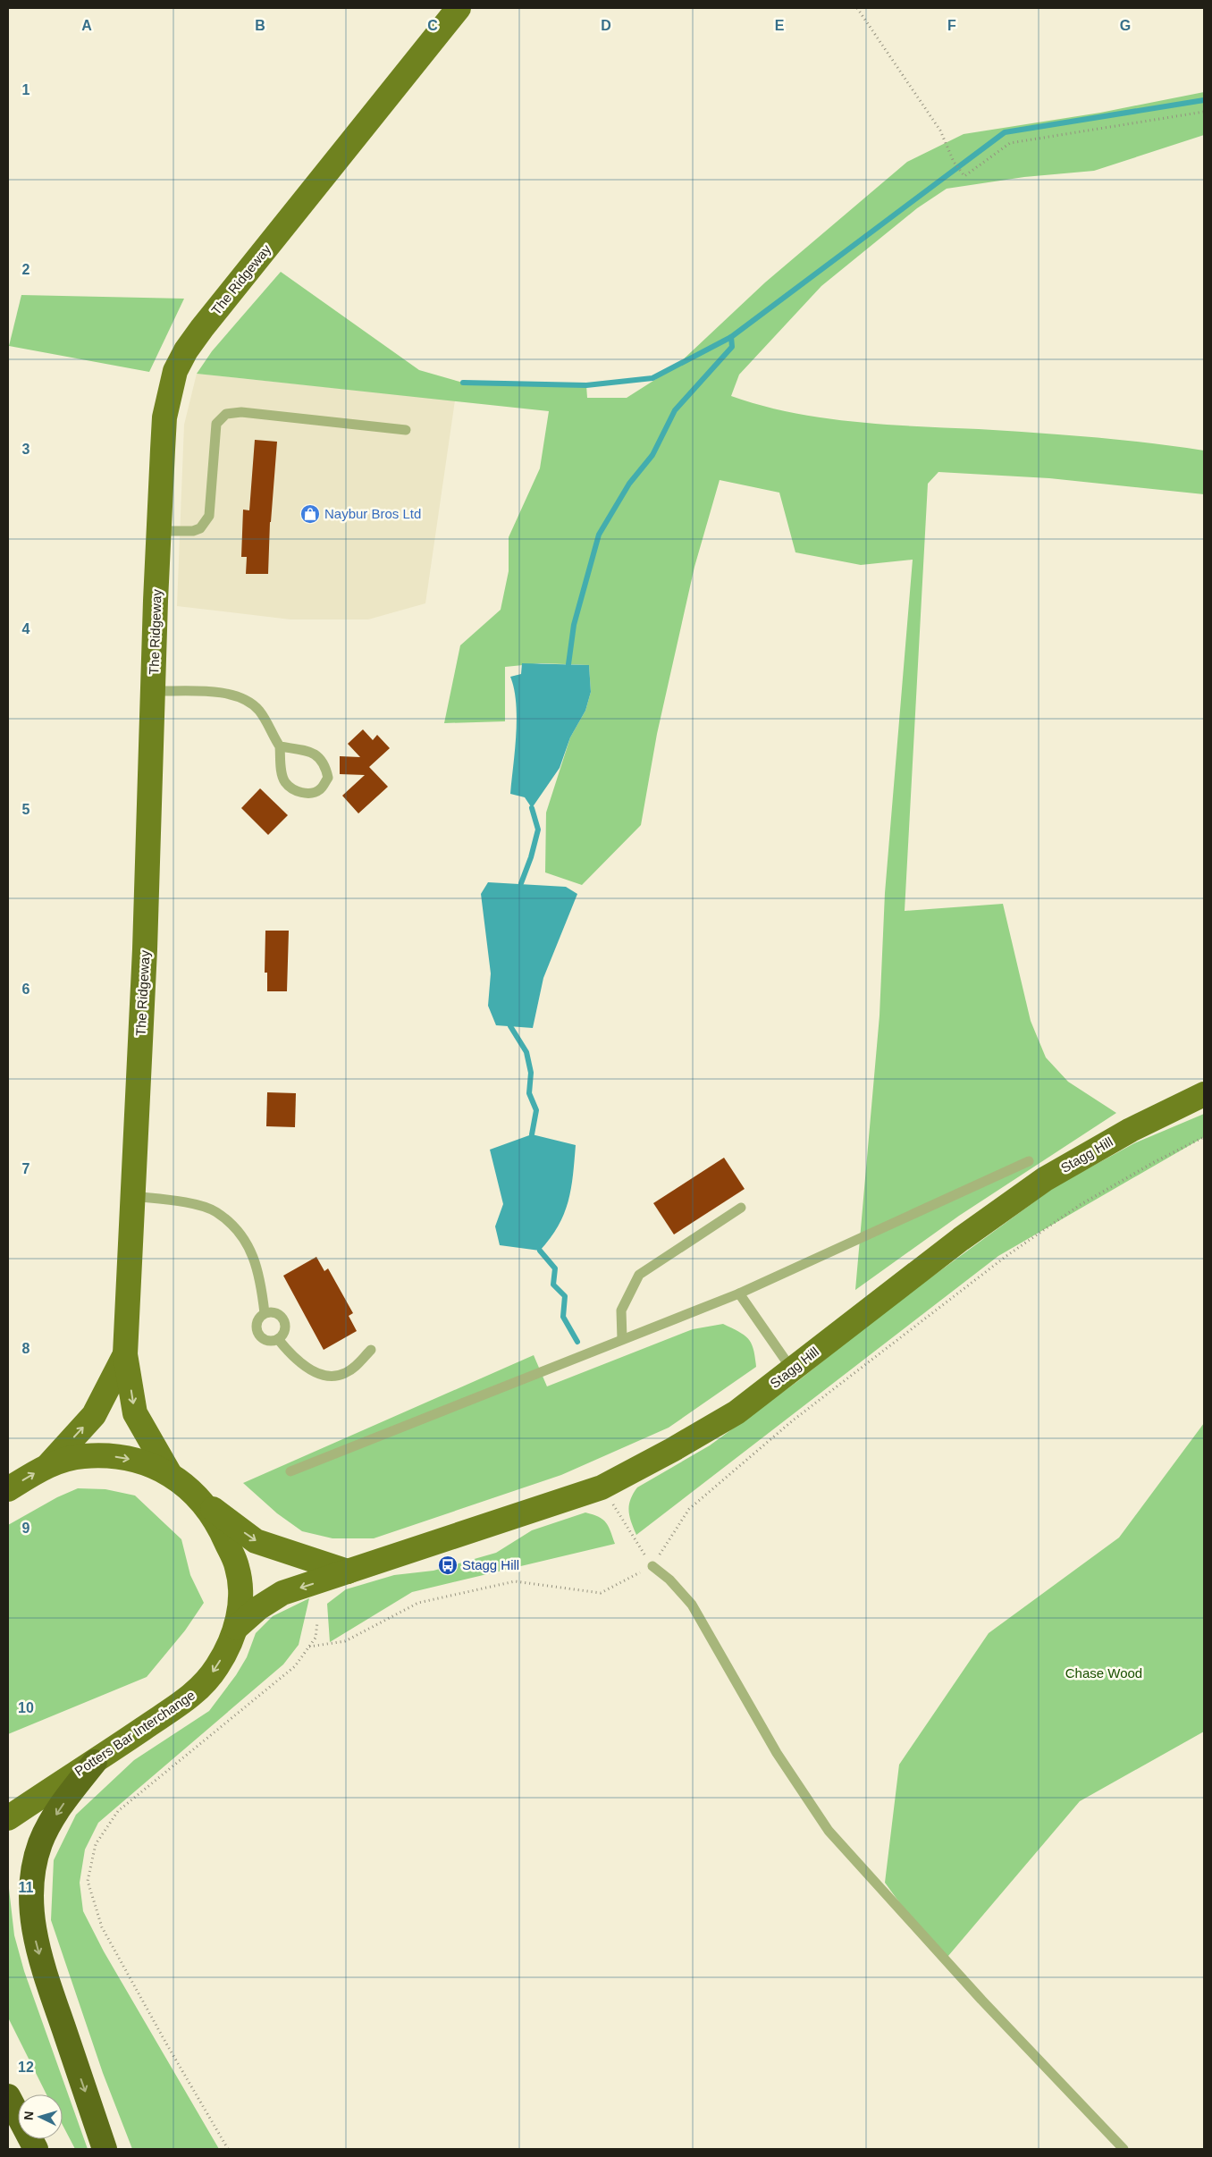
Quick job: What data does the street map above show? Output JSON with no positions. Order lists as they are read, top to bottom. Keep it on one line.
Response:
{"streets":{"main road":["The Ridgeway","Stagg Hill","Potters Bar Interchange"]},"crossings":[["The Ridgeway","Potters Bar Interchange"],["Stagg Hill","Potters Bar Interchange"]],"parks":["Chase Wood"],"places":{"shop":["Naybur Bros Ltd"],"bus stop":["Stagg Hill"]},"north":"left","grid":{"columns":["A","B","C","D","E","F","G"],"rows":["1","2","3","4","5","6","7","8","9","10","11","12"]}}
